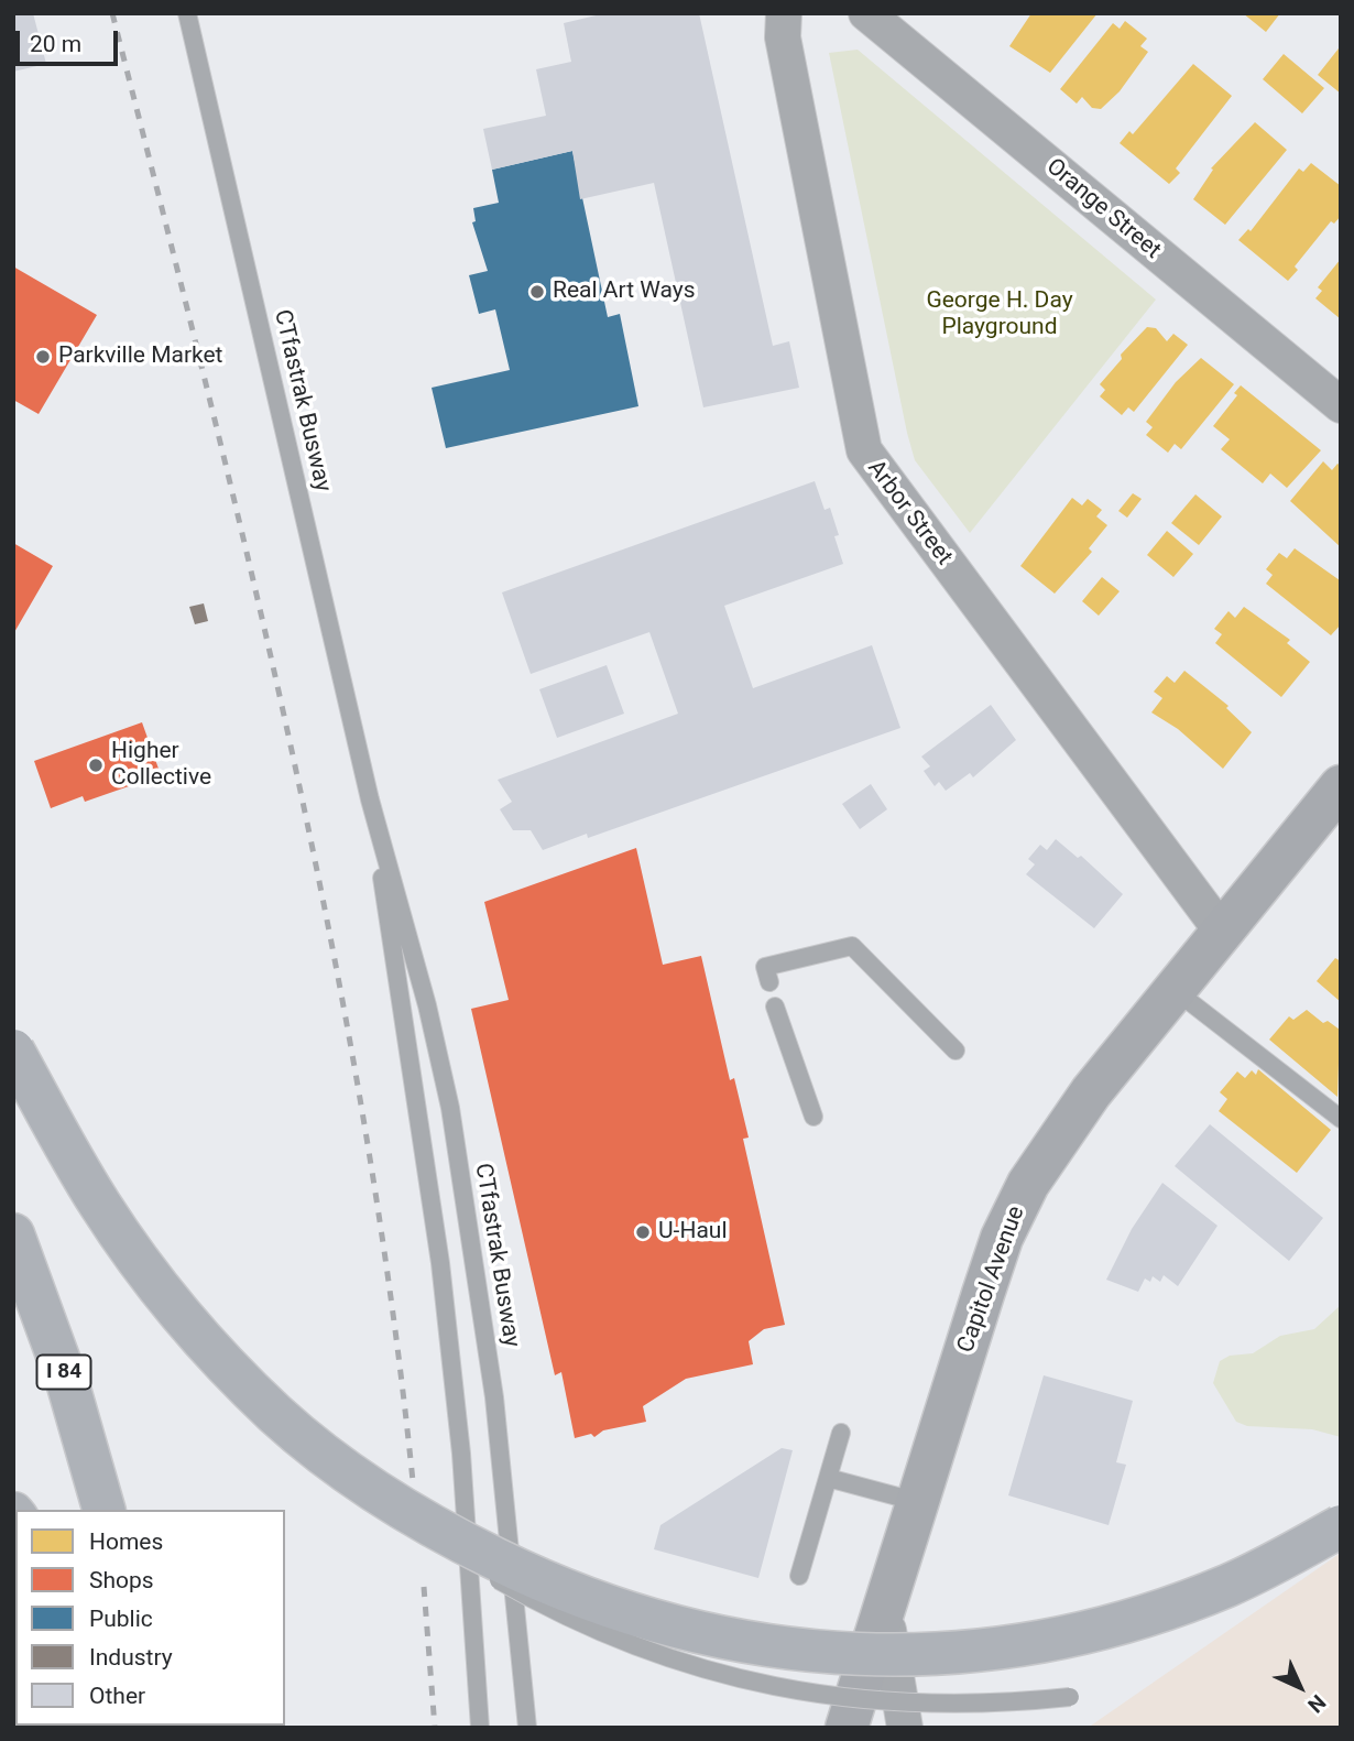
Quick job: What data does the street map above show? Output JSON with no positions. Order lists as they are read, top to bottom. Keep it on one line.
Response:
{"streets":{"highway":["I 84"],"main road":["Capitol Avenue"],"street":["Orange Street","Arbor Street"],"lane":["CTfastrak Busway"]},"crossings":[["Arbor Street","Capitol Avenue"]],"parks":["George H. Day Playground"],"places":["Real Art Ways","Parkville Market","Higher Collective","U-Haul"],"legend":["Homes","Shops","Public","Industry","Other"],"scale_bar":"20 m","north":"bottom right"}
